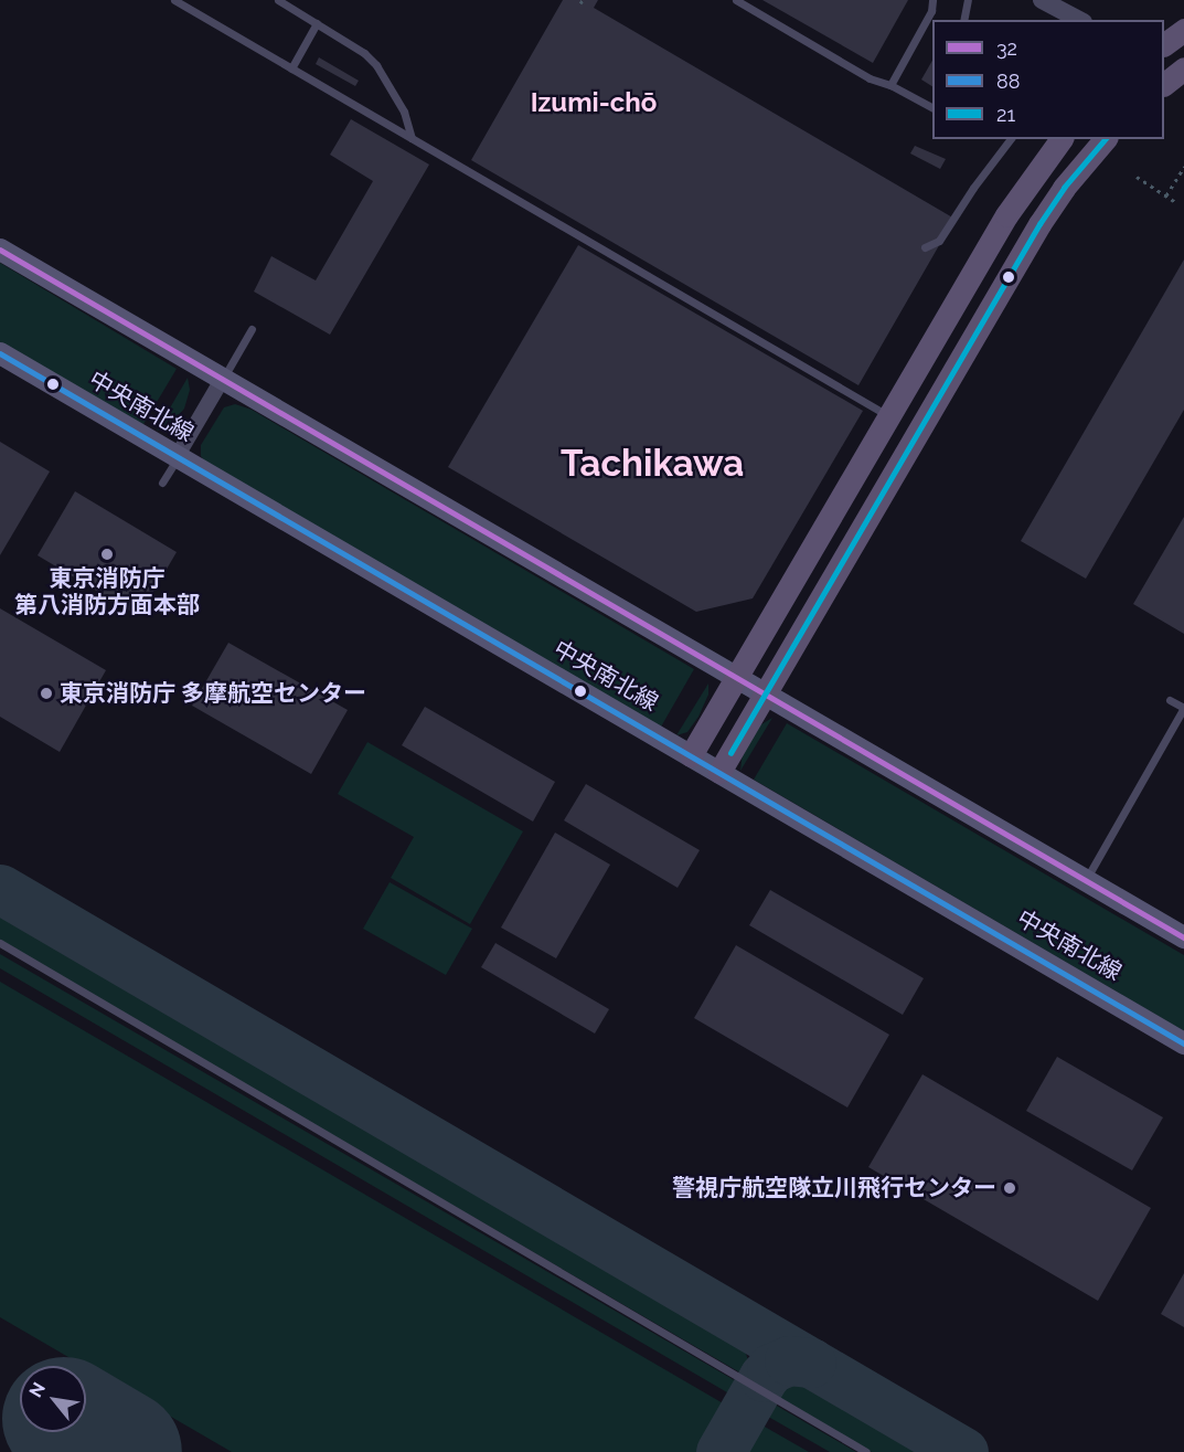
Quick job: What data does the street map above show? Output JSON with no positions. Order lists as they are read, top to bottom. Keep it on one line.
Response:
{"streets":{"main road":["中央南北線"]},"districts":["Izumi-chō","Tachikawa"],"places":["東京消防庁 第八消防方面本部","東京消防庁 多摩航空センター","警視庁航空隊立川飛行センター"],"lines":["transit line 21","transit line 32","transit line 88"],"legend":["32","88","21"],"north":"top left"}
